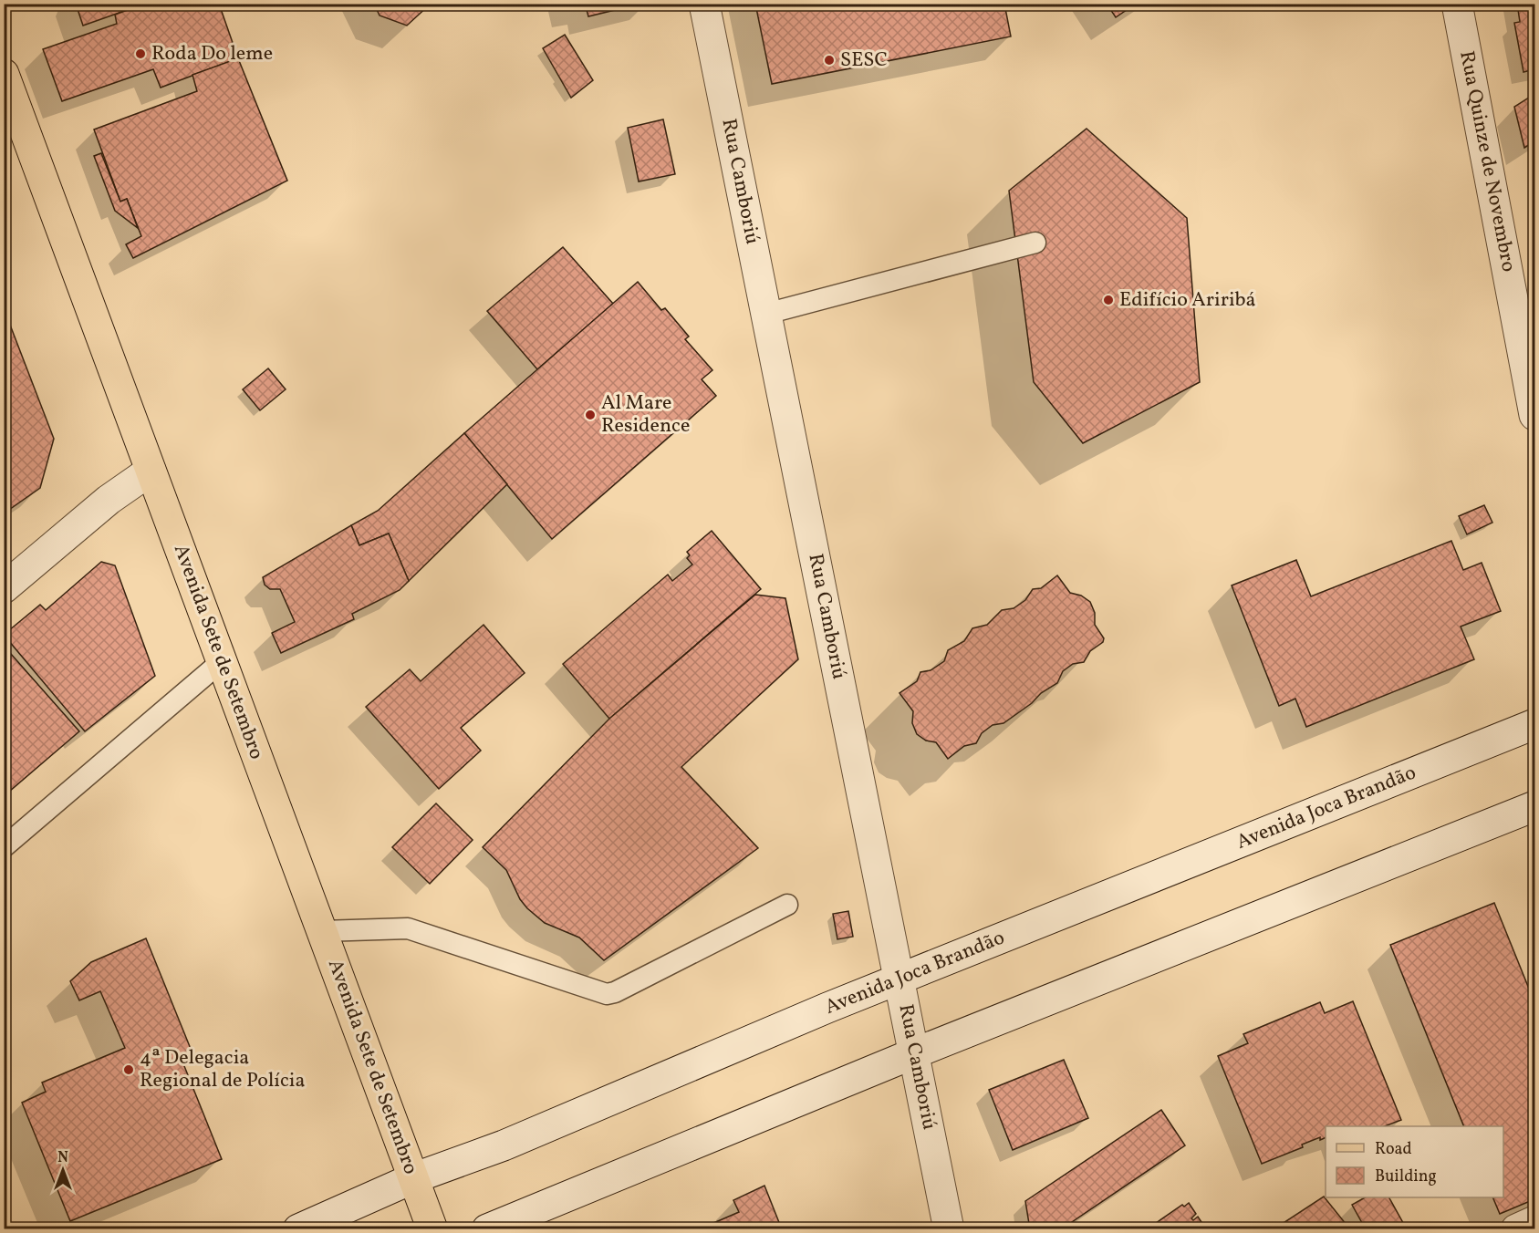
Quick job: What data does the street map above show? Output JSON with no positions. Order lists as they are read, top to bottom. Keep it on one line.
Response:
{"streets":{"main road":["Rua Quinze de Novembro","Rua Camboriú","Avenida Sete de Setembro","Avenida Joca Brandão"]},"crossings":[["Rua Camboriú","Avenida Joca Brandão"],["Avenida Sete de Setembro","Avenida Joca Brandão"]],"places":["Roda Do leme","SESC","Edifício Ariribá","Al Mare Residence","4ª Delegacia Regional de Polícia"],"legend":["Road","Building"],"north":"top"}
